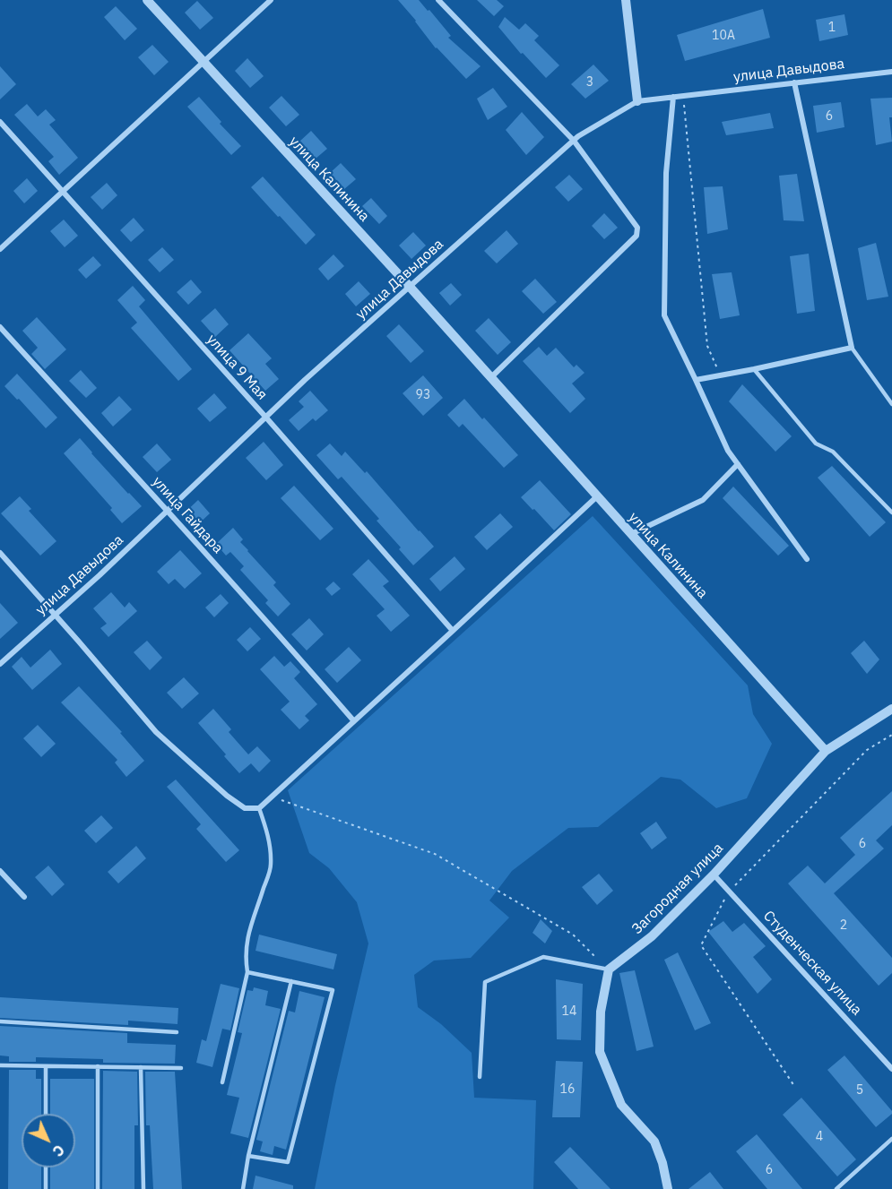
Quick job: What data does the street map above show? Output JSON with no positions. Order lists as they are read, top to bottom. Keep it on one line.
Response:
{"streets":{"street":["улица Давыдова","улица Калинина","улица 9 Мая","улица Гайдара","Загородная улица","Студенческая улица"]},"crossings":[["улица Давыдова","улица Калинина"],["улица Давыдова","улица 9 Мая"],["улица Давыдова","улица Гайдара"],["улица Калинина","Загородная улица"],["Загородная улица","Студенческая улица"]],"house_numbers":["1","10А","3","6","93","6","2","14","16","5","4","6"],"north":"bottom right"}
